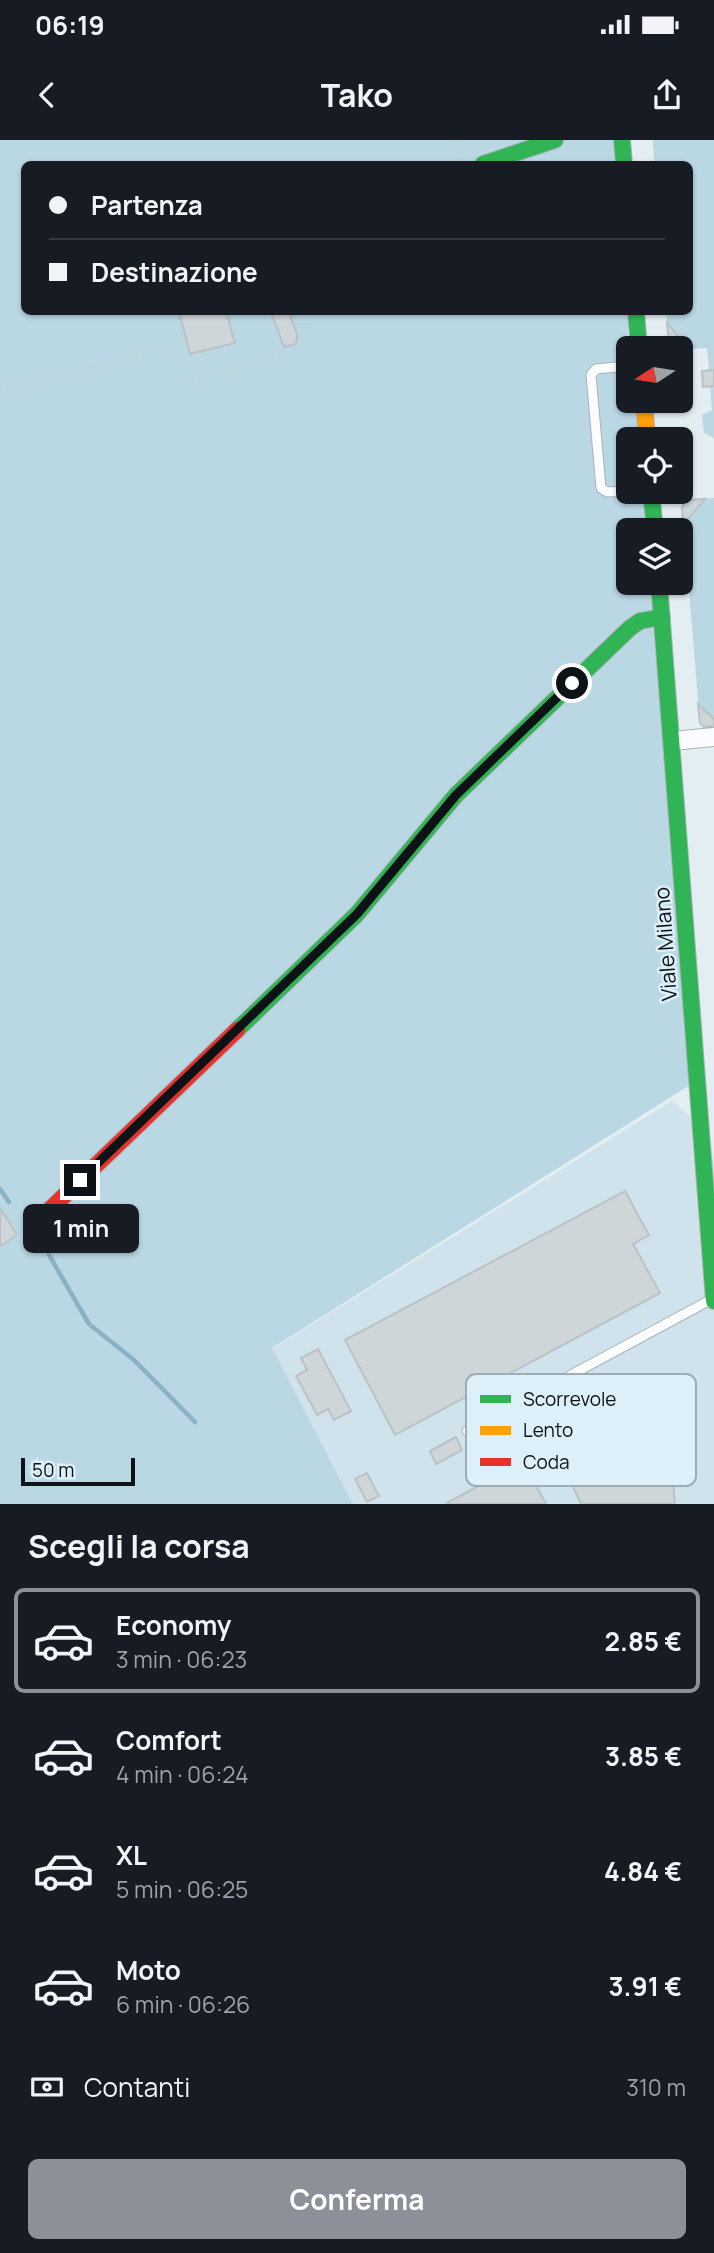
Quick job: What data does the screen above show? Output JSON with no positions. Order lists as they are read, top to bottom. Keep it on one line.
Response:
{"streets":{"street":["Viale Milano"]},"legend":["Scorrevole","Lento","Coda"],"scale_bar":"50 m","north":"left","page":{"status":"06:19","header":"Tako","banner":["Partenza","Destinazione"],"bubble":"1 min","scale":"50 m","heading":"Scegli la corsa","list":[{"name":"Economy","note":"3 min · 06:23","value":"2.85 €"},{"name":"Comfort","note":"4 min · 06:24","value":"3.85 €"},{"name":"XL","note":"5 min · 06:25","value":"4.84 €"},{"name":"Moto","note":"6 min · 06:26","value":"3.91 €"}],"pay":["Contanti","310 m"],"buttons":"Conferma"}}
